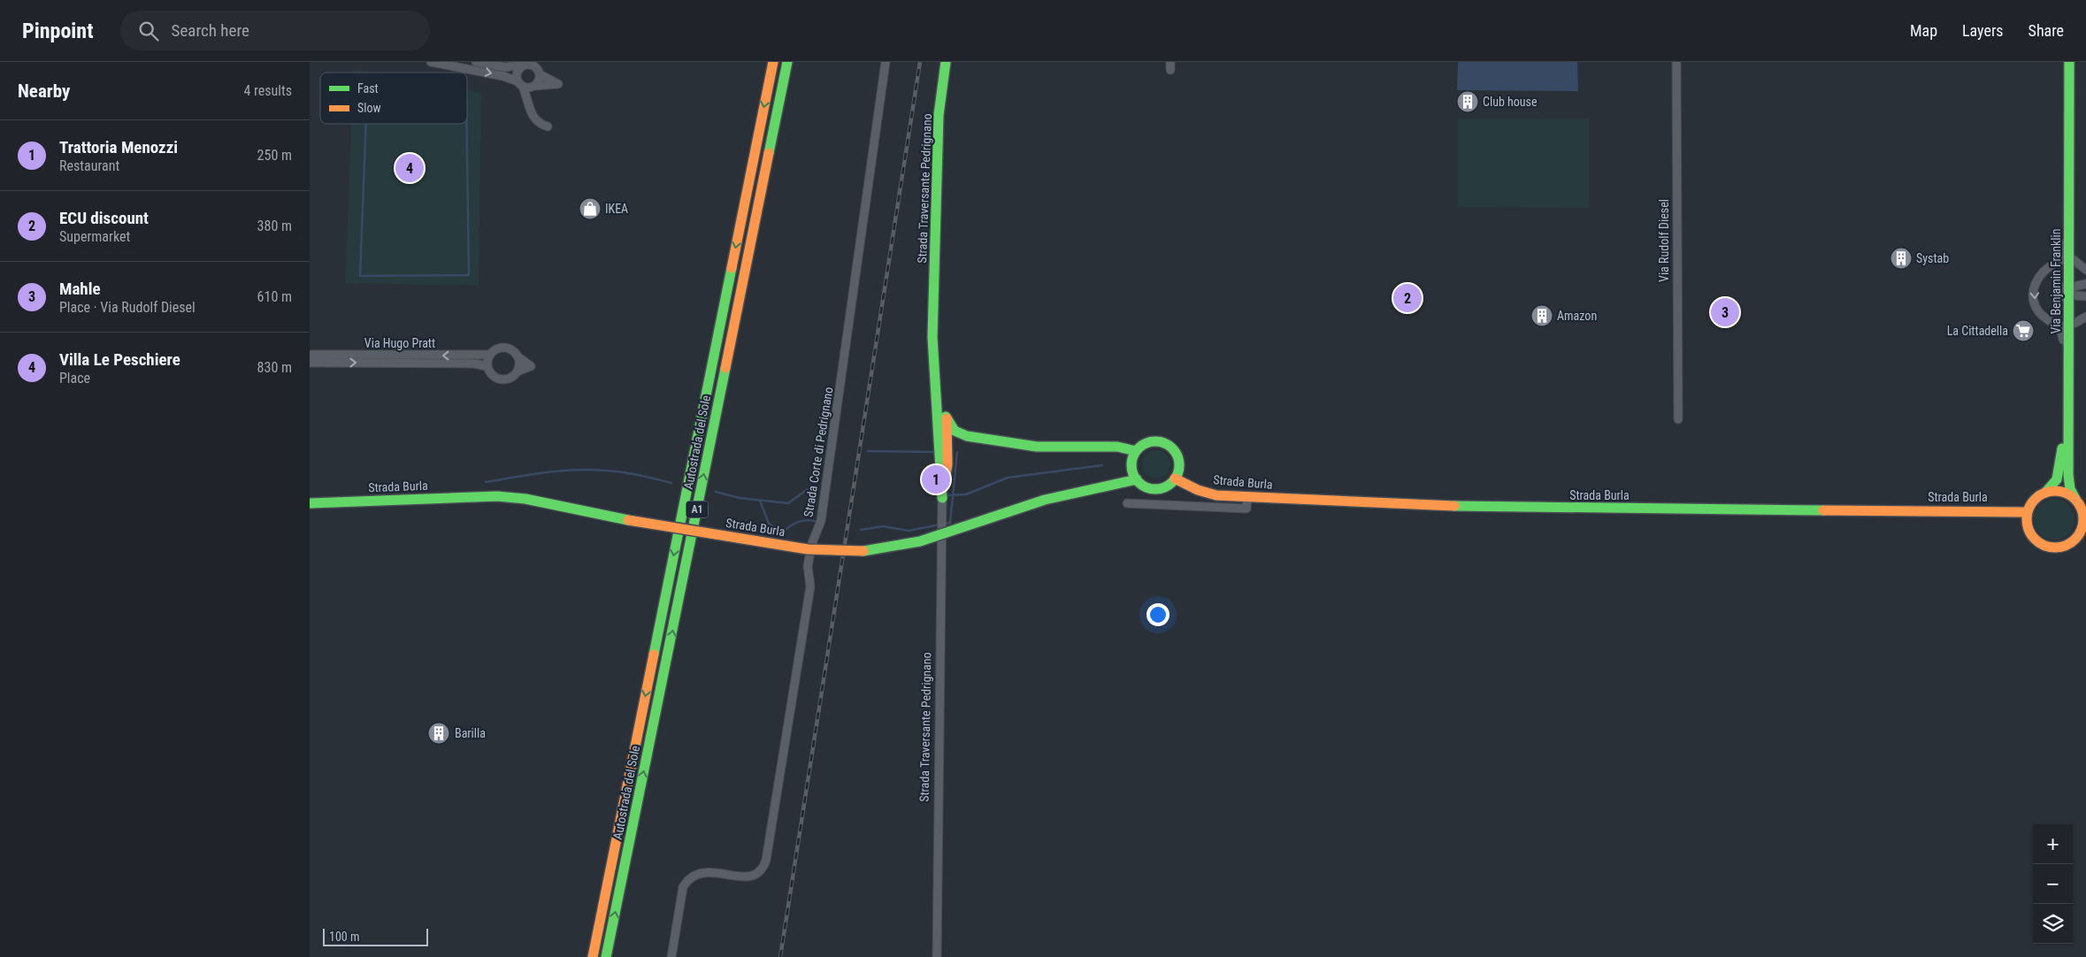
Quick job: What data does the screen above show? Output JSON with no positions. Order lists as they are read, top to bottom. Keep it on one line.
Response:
{"streets":{"main road":["Strada Traversante Pedrignano","Via Benjamin Franklin","Autostrada del Sole","Strada Burla","A1"],"street":["Via Rudolf Diesel","Via Hugo Pratt","Strada Corte di Pedrignano"]},"crossings":[["Via Benjamin Franklin","Strada Burla"]],"places":{"building":["Club house","Systab","Amazon","Barilla"],"shop":["IKEA"],"supermarket":["La Cittadella"]},"legend":["Fast","Slow"],"scale_bar":"100 m","page":{"header":"Pinpoint","search":"Search here","nav":["Map","Layers","Share"],"heading":["Nearby","4 results"],"list":[{"mark":"1","name":"Trattoria Menozzi","note":"Restaurant","value":"250 m"},{"mark":"2","name":"ECU discount","note":"Supermarket","value":"380 m"},{"mark":"3","name":"Mahle","note":"Place · Via Rudolf Diesel","value":"610 m"},{"mark":"4","name":"Villa Le Peschiere","note":"Place","value":"830 m"}],"pins":["4","2","3","1"],"map_buttons":["+","−"],"scale":"100 m"}}
